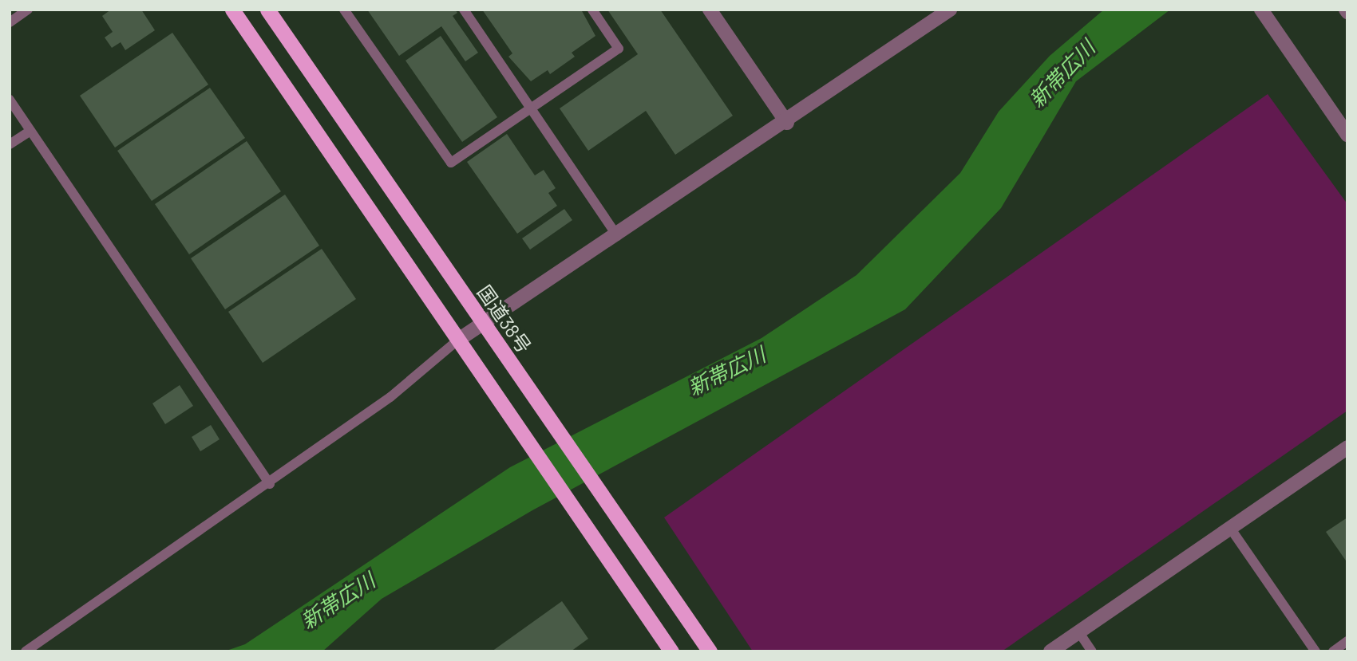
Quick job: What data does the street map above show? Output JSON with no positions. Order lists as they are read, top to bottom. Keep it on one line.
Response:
{"streets":{"highway":["国道38号"]},"water":["新帯広川"]}
